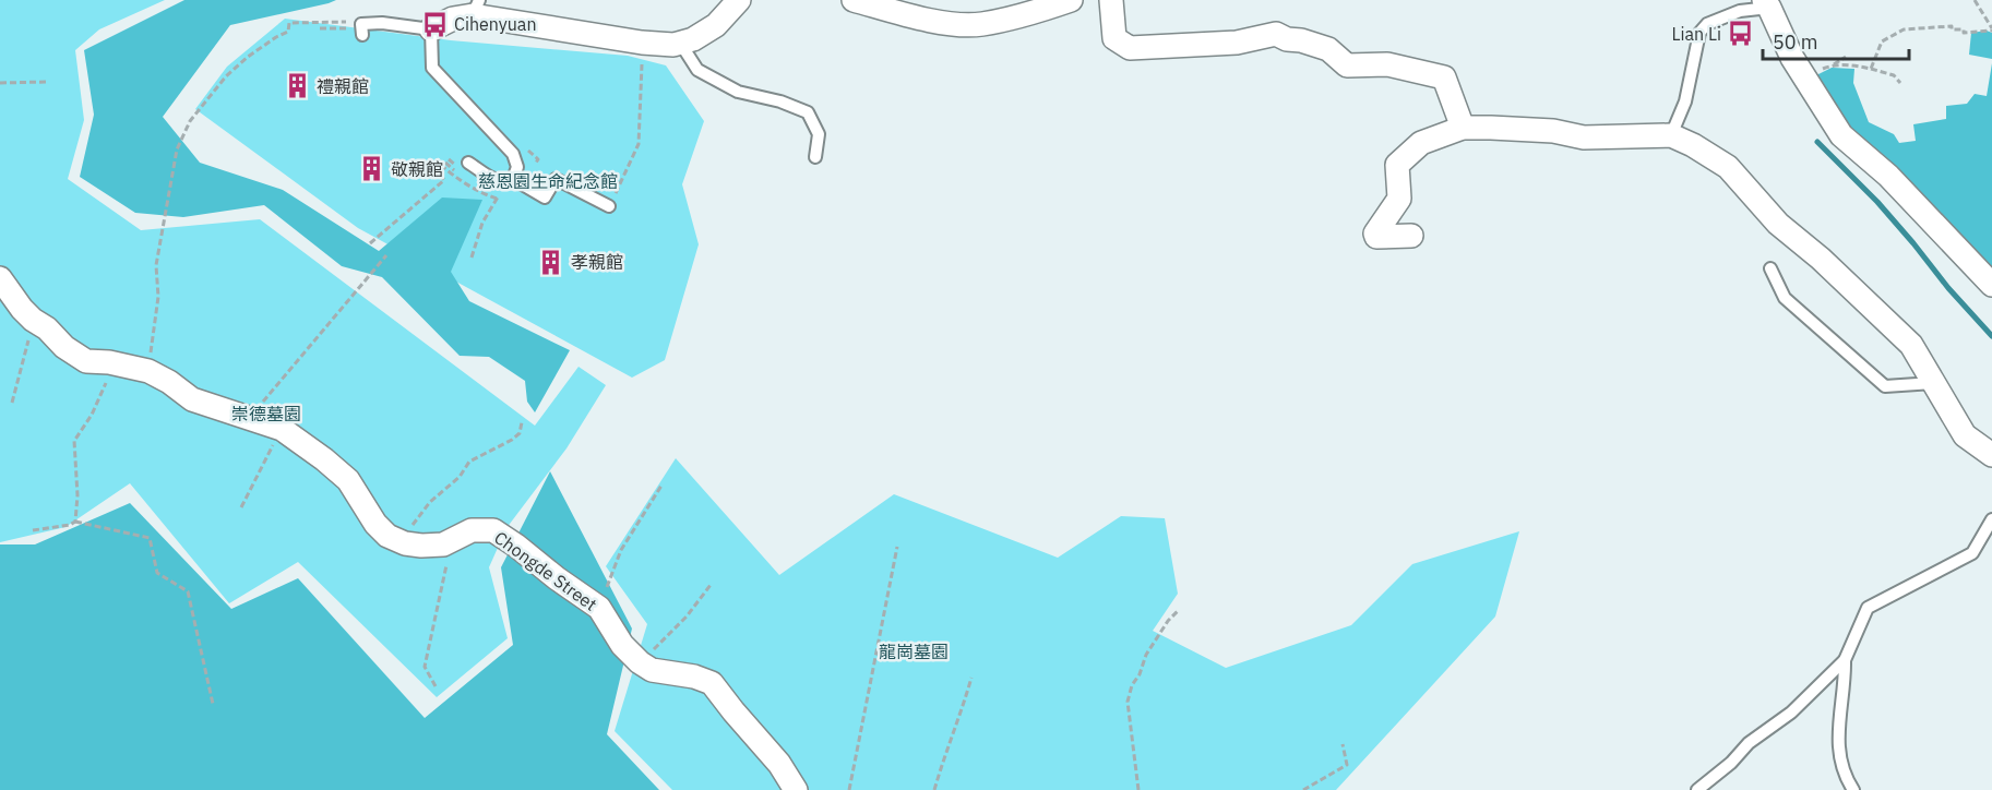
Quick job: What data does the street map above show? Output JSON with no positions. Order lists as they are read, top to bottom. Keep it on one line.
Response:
{"streets":{"street":["Chongde Street"]},"parks":["慈恩園生命紀念館","崇德墓園","龍崗墓園"],"places":{"bus stop":["Cihenyuan","Lian Li"],"building":["禮親館","敬親館","孝親館"]},"scale_bar":"50 m"}
